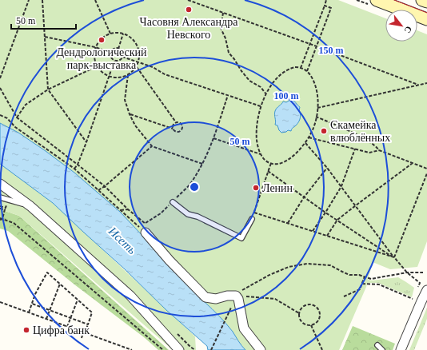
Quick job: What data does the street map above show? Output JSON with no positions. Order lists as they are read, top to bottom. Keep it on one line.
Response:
{"water":["Исеть"],"places":["Часовня Александра Невского","Дендрологический парк-выставка","Скамейка влюблённых","Ленин","Цифра банк"],"scale_bar":"50 m","north":"bottom right","rings":["150 m","100 m","50 m"]}
